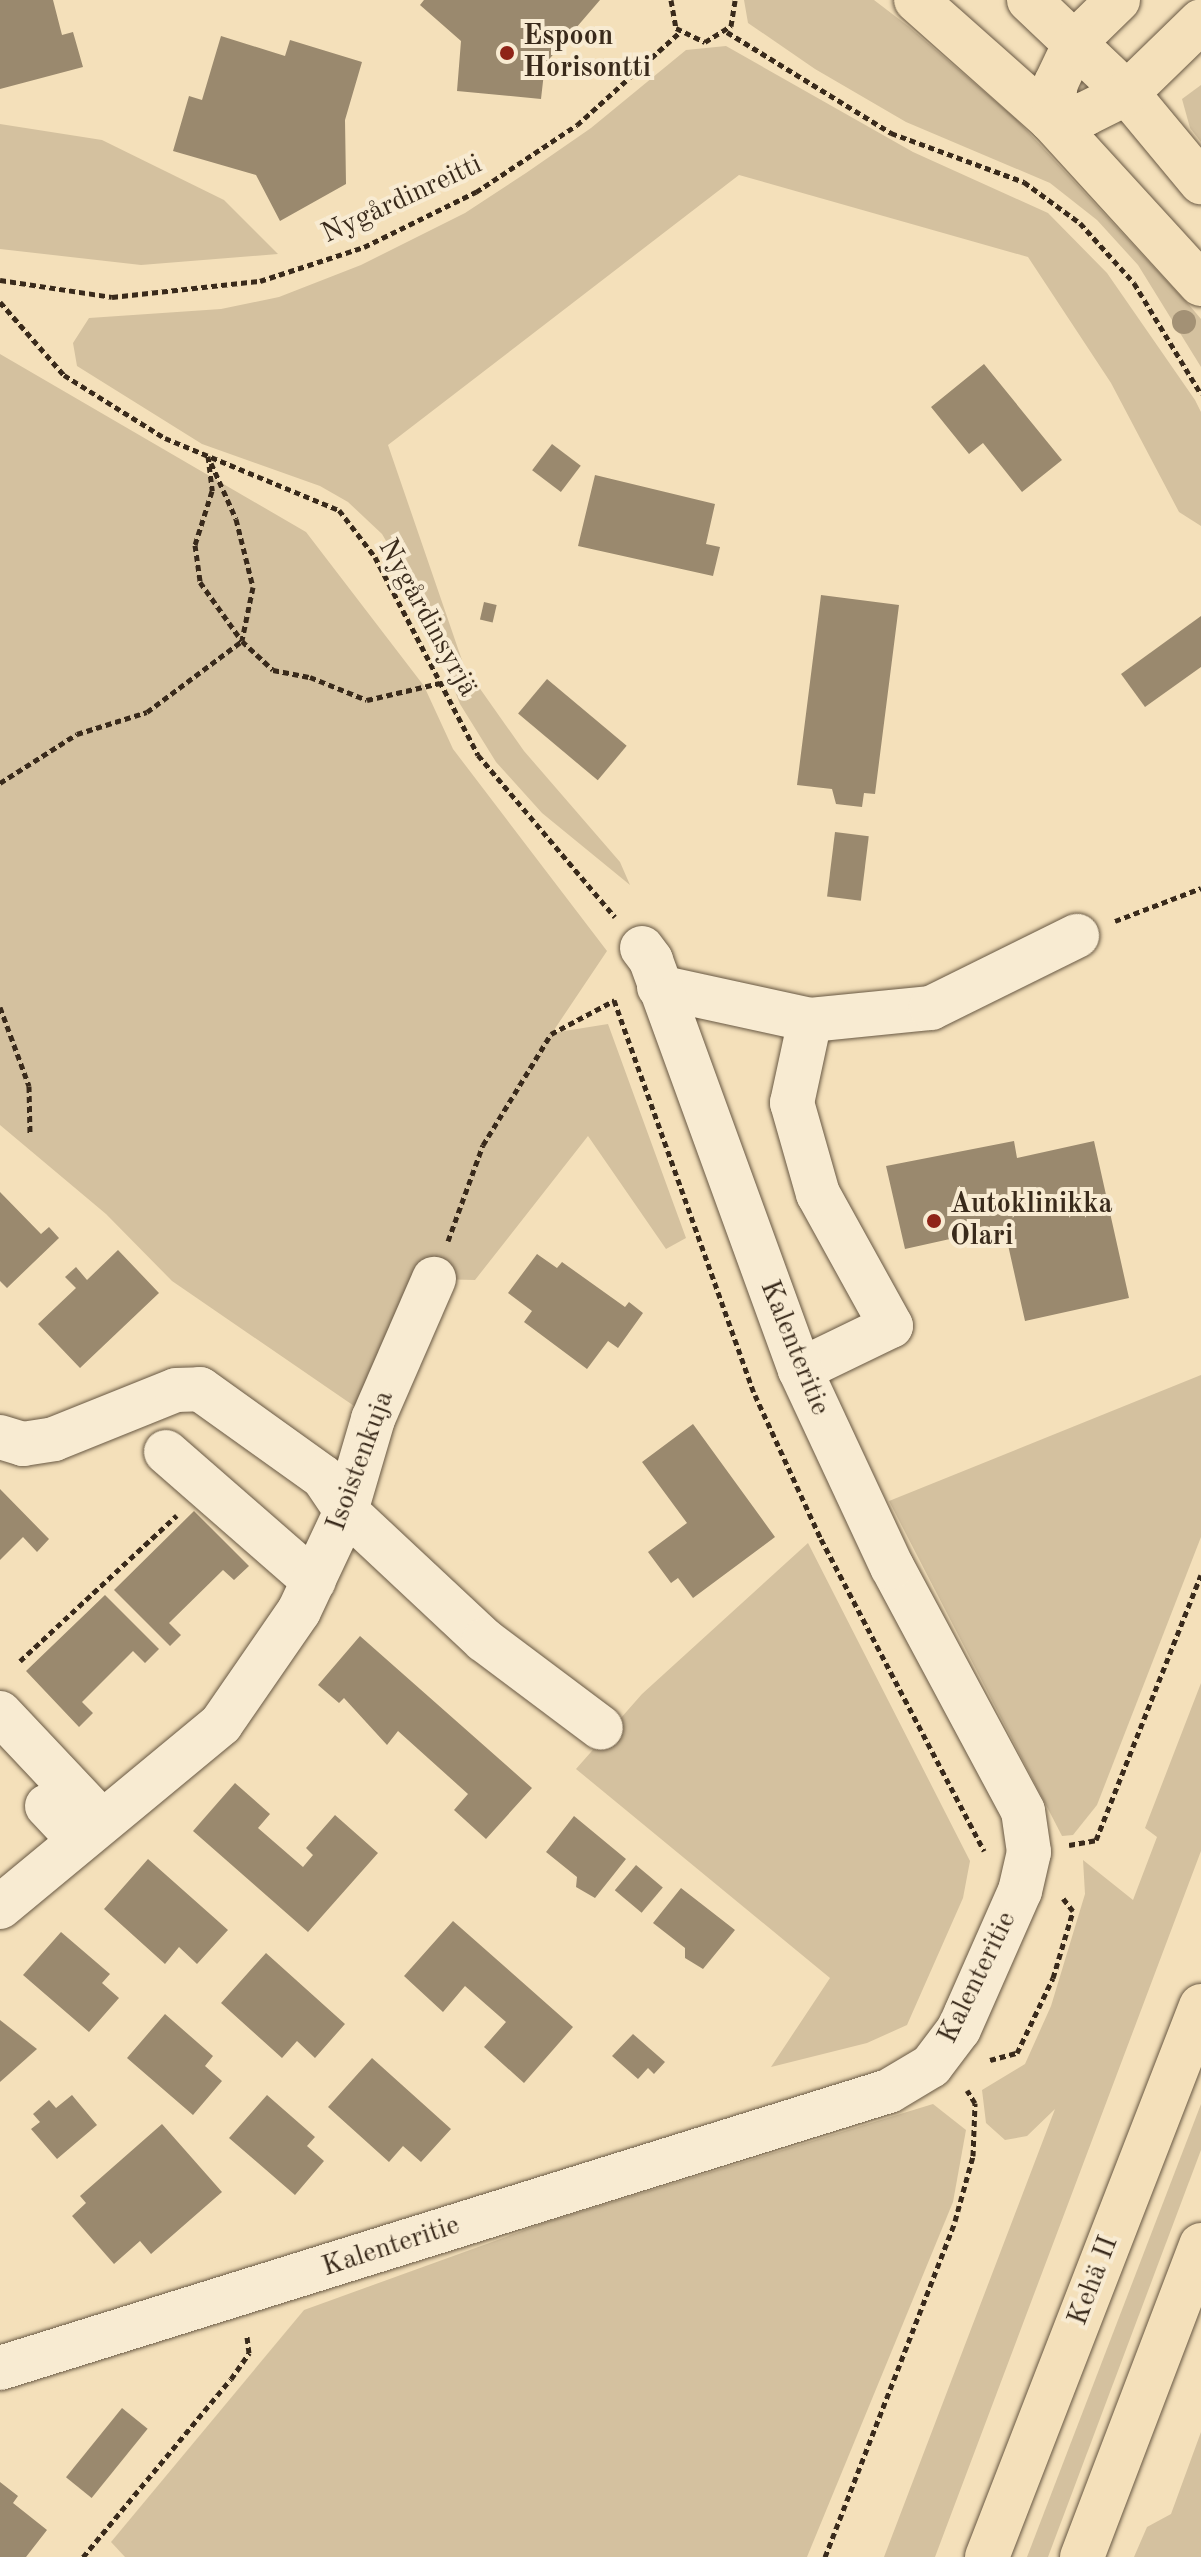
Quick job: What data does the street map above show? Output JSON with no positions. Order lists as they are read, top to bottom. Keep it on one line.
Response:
{"streets":{"main road":["Kehä II"],"street":["Kalenteritie","Isoistenkuja"],"path":["Nygårdinreitti","Nygårdinsyrjä"]},"crossings":[["Nygårdinsyrjä","Kalenteritie"]],"places":["Espoon Horisontti","Autoklinikka Olari"]}
